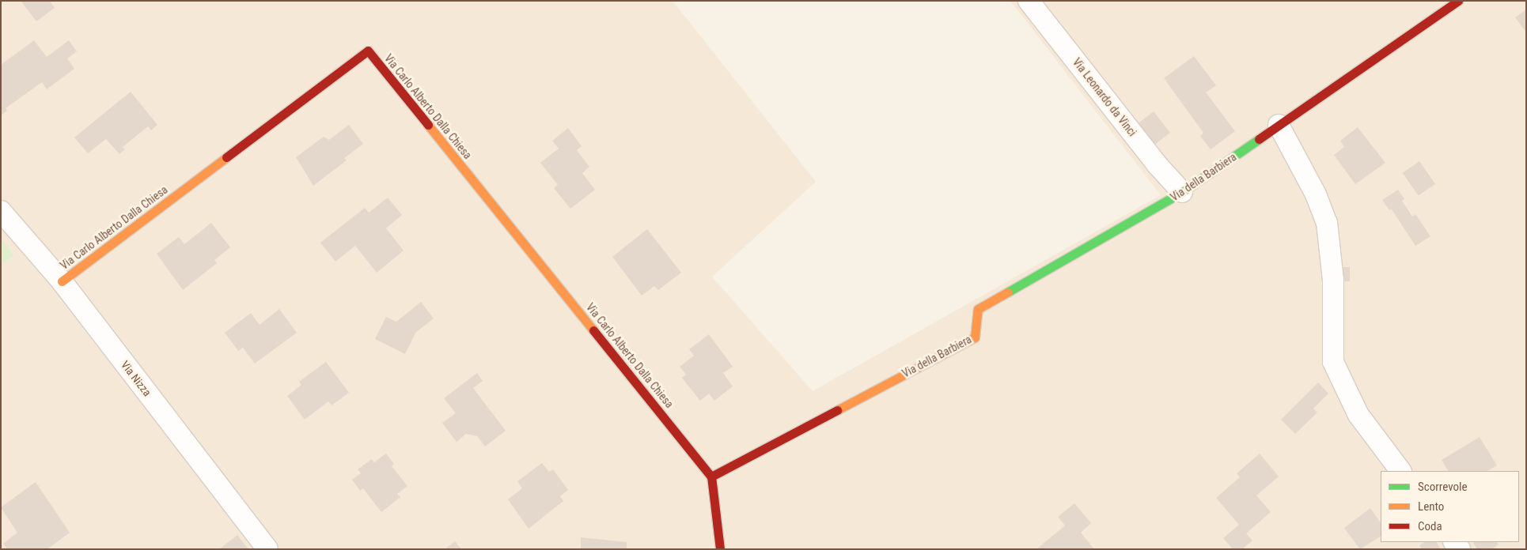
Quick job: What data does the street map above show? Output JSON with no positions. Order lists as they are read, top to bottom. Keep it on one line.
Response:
{"streets":{"street":["Via Leonardo da Vinci","Via Carlo Alberto Dalla Chiesa","Via della Barbiera","Via Nizza"]},"crossings":[["Via Leonardo da Vinci","Via della Barbiera"],["Via Carlo Alberto Dalla Chiesa","Via della Barbiera"],["Via Carlo Alberto Dalla Chiesa","Via Nizza"]],"legend":["Scorrevole","Lento","Coda"]}
